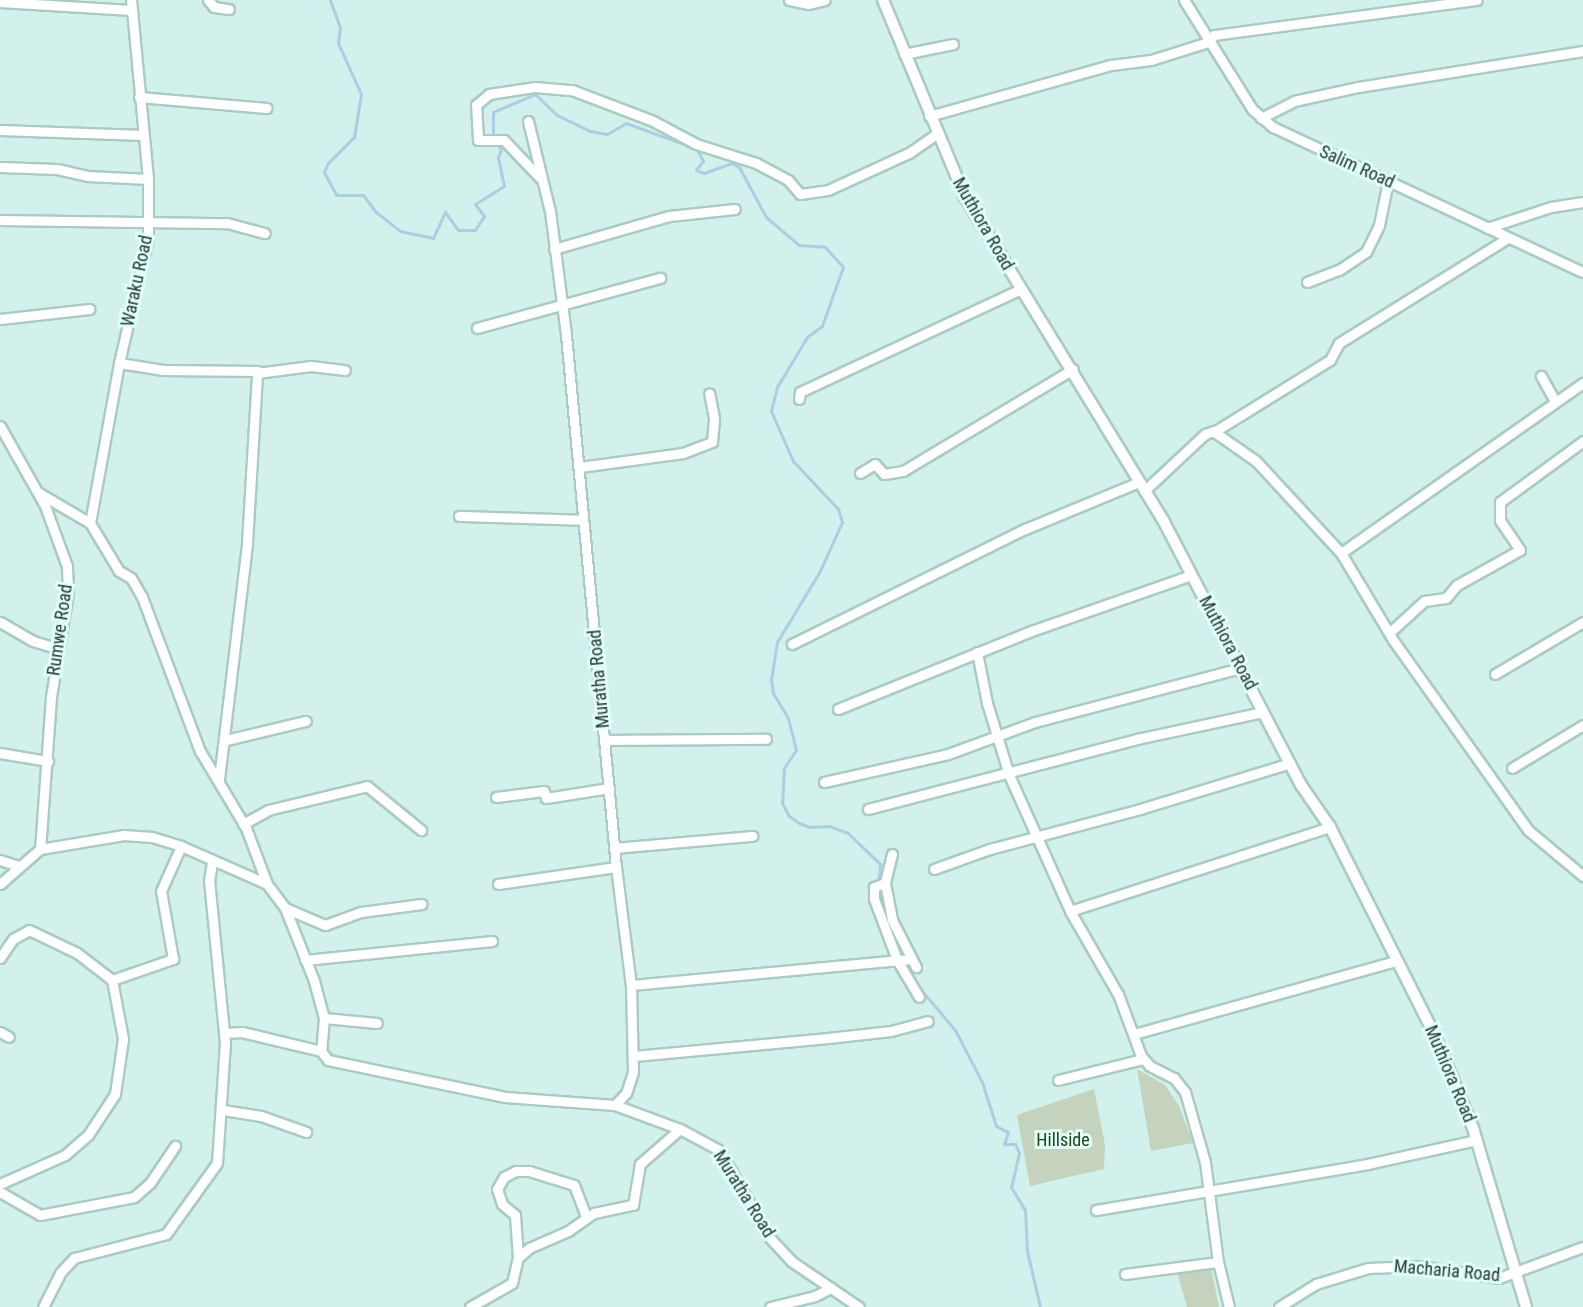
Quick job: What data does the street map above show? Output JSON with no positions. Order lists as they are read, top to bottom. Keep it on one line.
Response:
{"streets":{"street":["Salim Road","Muthiora Road","Waraku Road","Rumwe Road","Muratha Road","Macharia Road"]},"crossings":[["Muthiora Road","Macharia Road"]],"parks":["Hillside"]}
